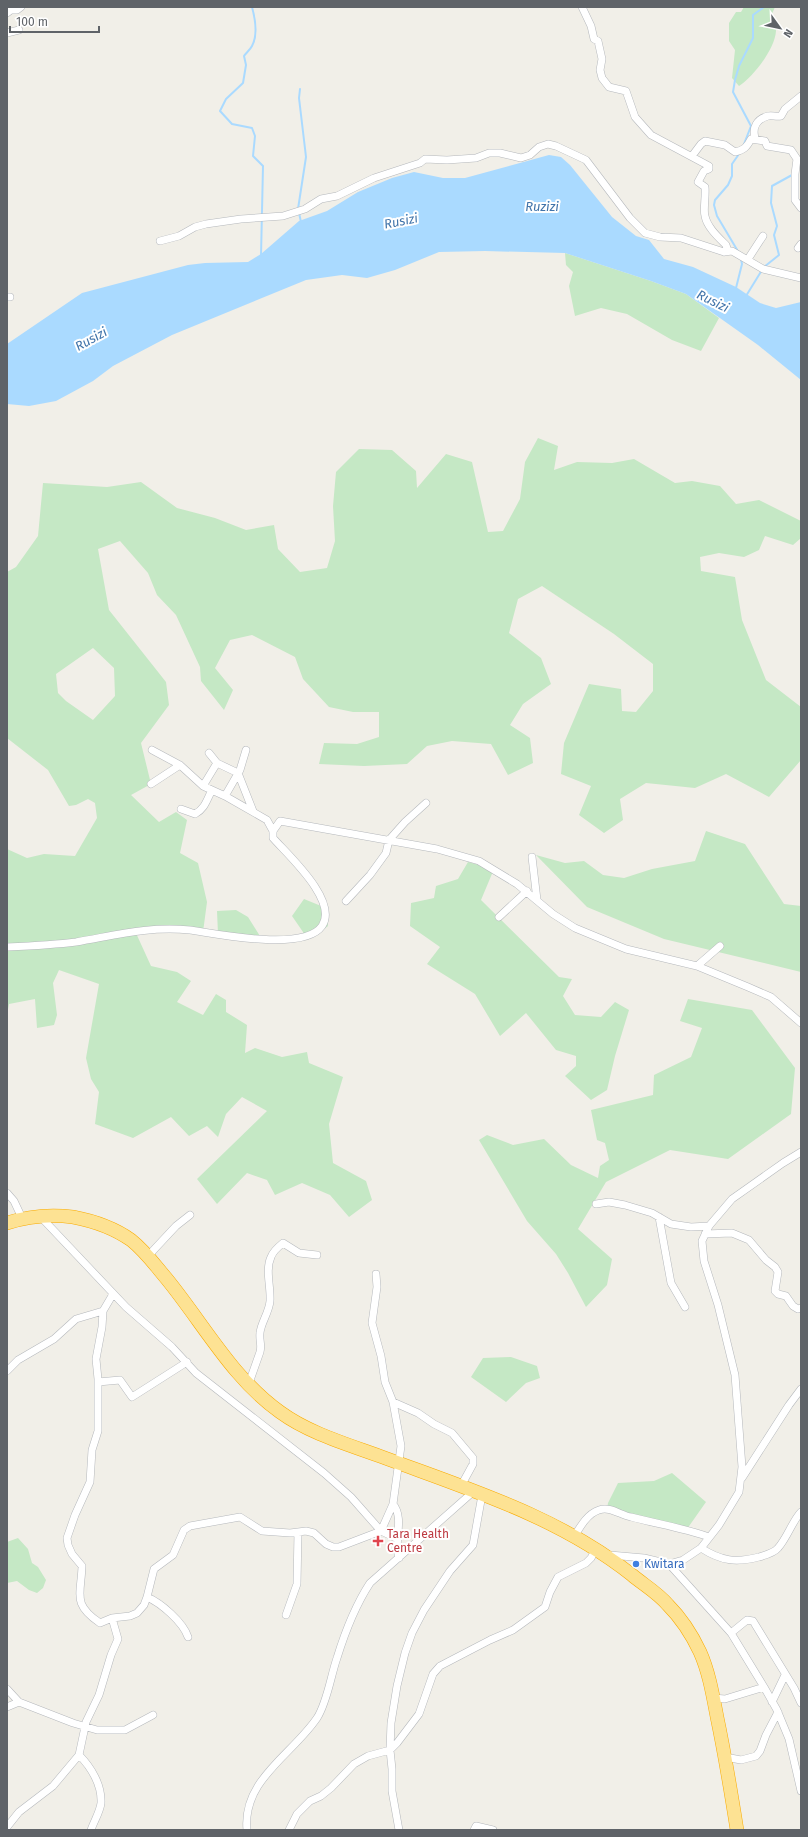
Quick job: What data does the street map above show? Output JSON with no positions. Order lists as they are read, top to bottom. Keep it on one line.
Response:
{"water":["Ruzizi","Rusizi"],"places":{"health":["Tara Health Centre"],"other":["Kwitara"]},"scale_bar":"100 m","north":"bottom right"}
